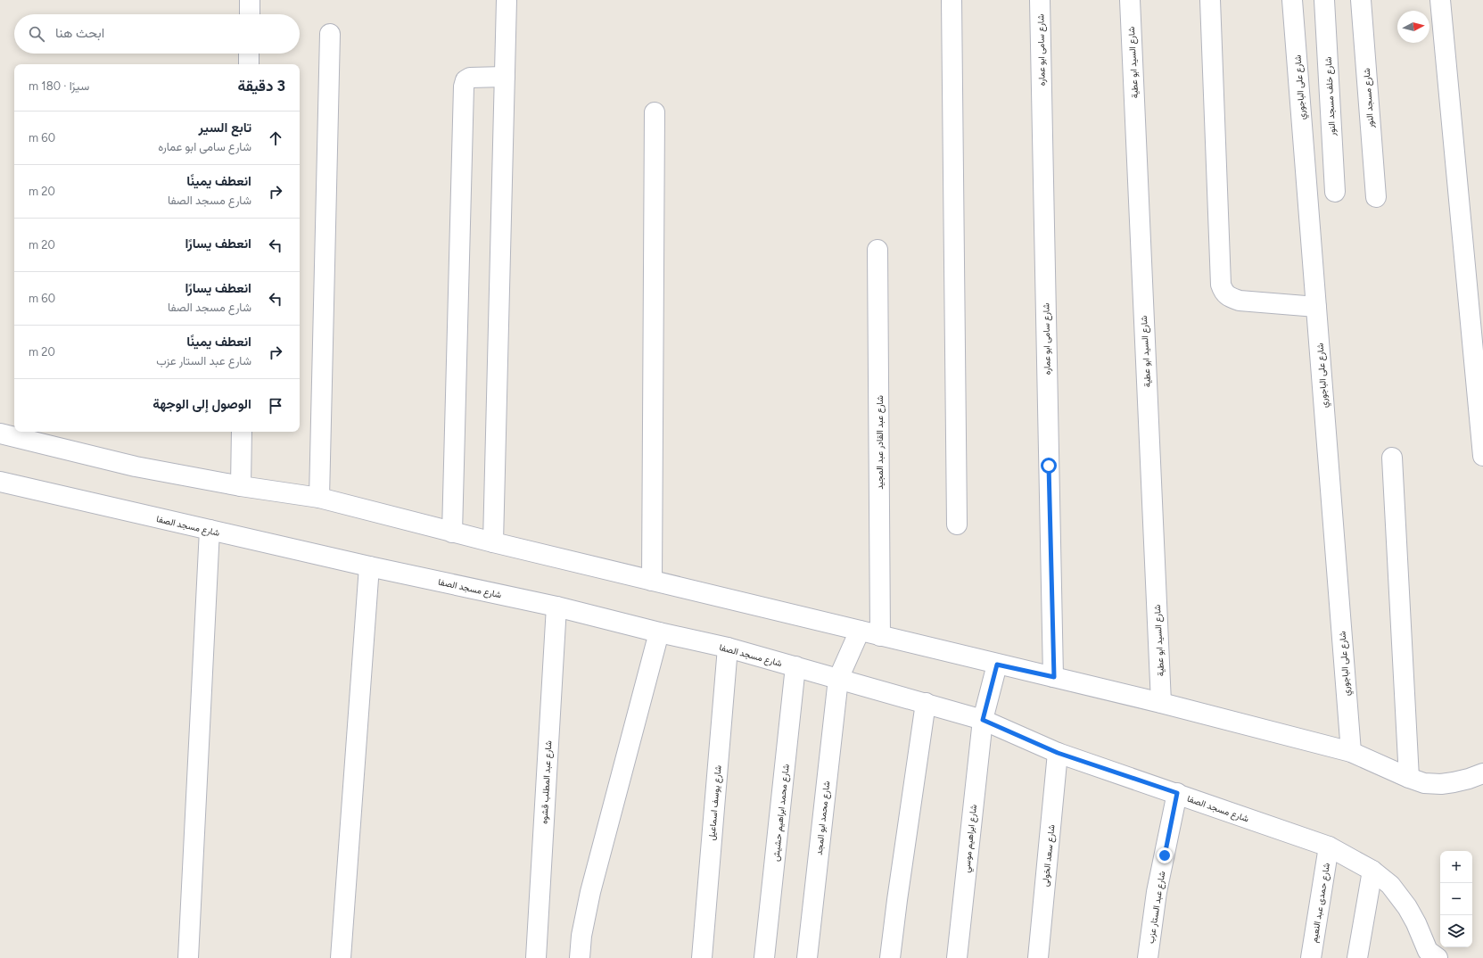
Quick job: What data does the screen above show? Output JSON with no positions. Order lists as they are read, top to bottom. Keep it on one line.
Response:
{"streets":{"street":["شارع سامى ابو عماره","شارع السيد ابو عطية","شارع على الباجوري","شارع خلف مسجد النور","شارع مسجد النور","شارع عبد القادر عبد المجيد","شارع مسجد الصفا","شارع عبد المطلب قشوه","شارع يوسف اسماعيل","شارع محمد ابراهيم حشيش","شارع محمد ابو المجد","شارع ابراهيم موسي","شارع سعد الخولى","شارع حمدى عبد النعيم","شارع عبد الستار عزب"]},"crossings":[["شارع مسجد الصفا","شارع عبد المطلب قشوه"],["شارع مسجد الصفا","شارع يوسف اسماعيل"],["شارع مسجد الصفا","شارع محمد ابراهيم حشيش"],["شارع مسجد الصفا","شارع محمد ابو المجد"],["شارع مسجد الصفا","شارع ابراهيم موسي"],["شارع مسجد الصفا","شارع سعد الخولى"],["شارع مسجد الصفا","شارع حمدى عبد النعيم"],["شارع مسجد الصفا","شارع عبد الستار عزب"]],"north":"right","page":{"search":"ابحث هنا","heading":["3 دقيقة","سيرًا · 180 m"],"list":[["تابع السير","شارع سامى ابو عماره","60 m"],["انعطف يمينًا","شارع مسجد الصفا","20 m"],["انعطف يسارًا","20 m"],["انعطف يسارًا","شارع مسجد الصفا","60 m"],["انعطف يمينًا","شارع عبد الستار عزب","20 m"],"الوصول إلى الوجهة"],"map_buttons":["+","−"]}}
